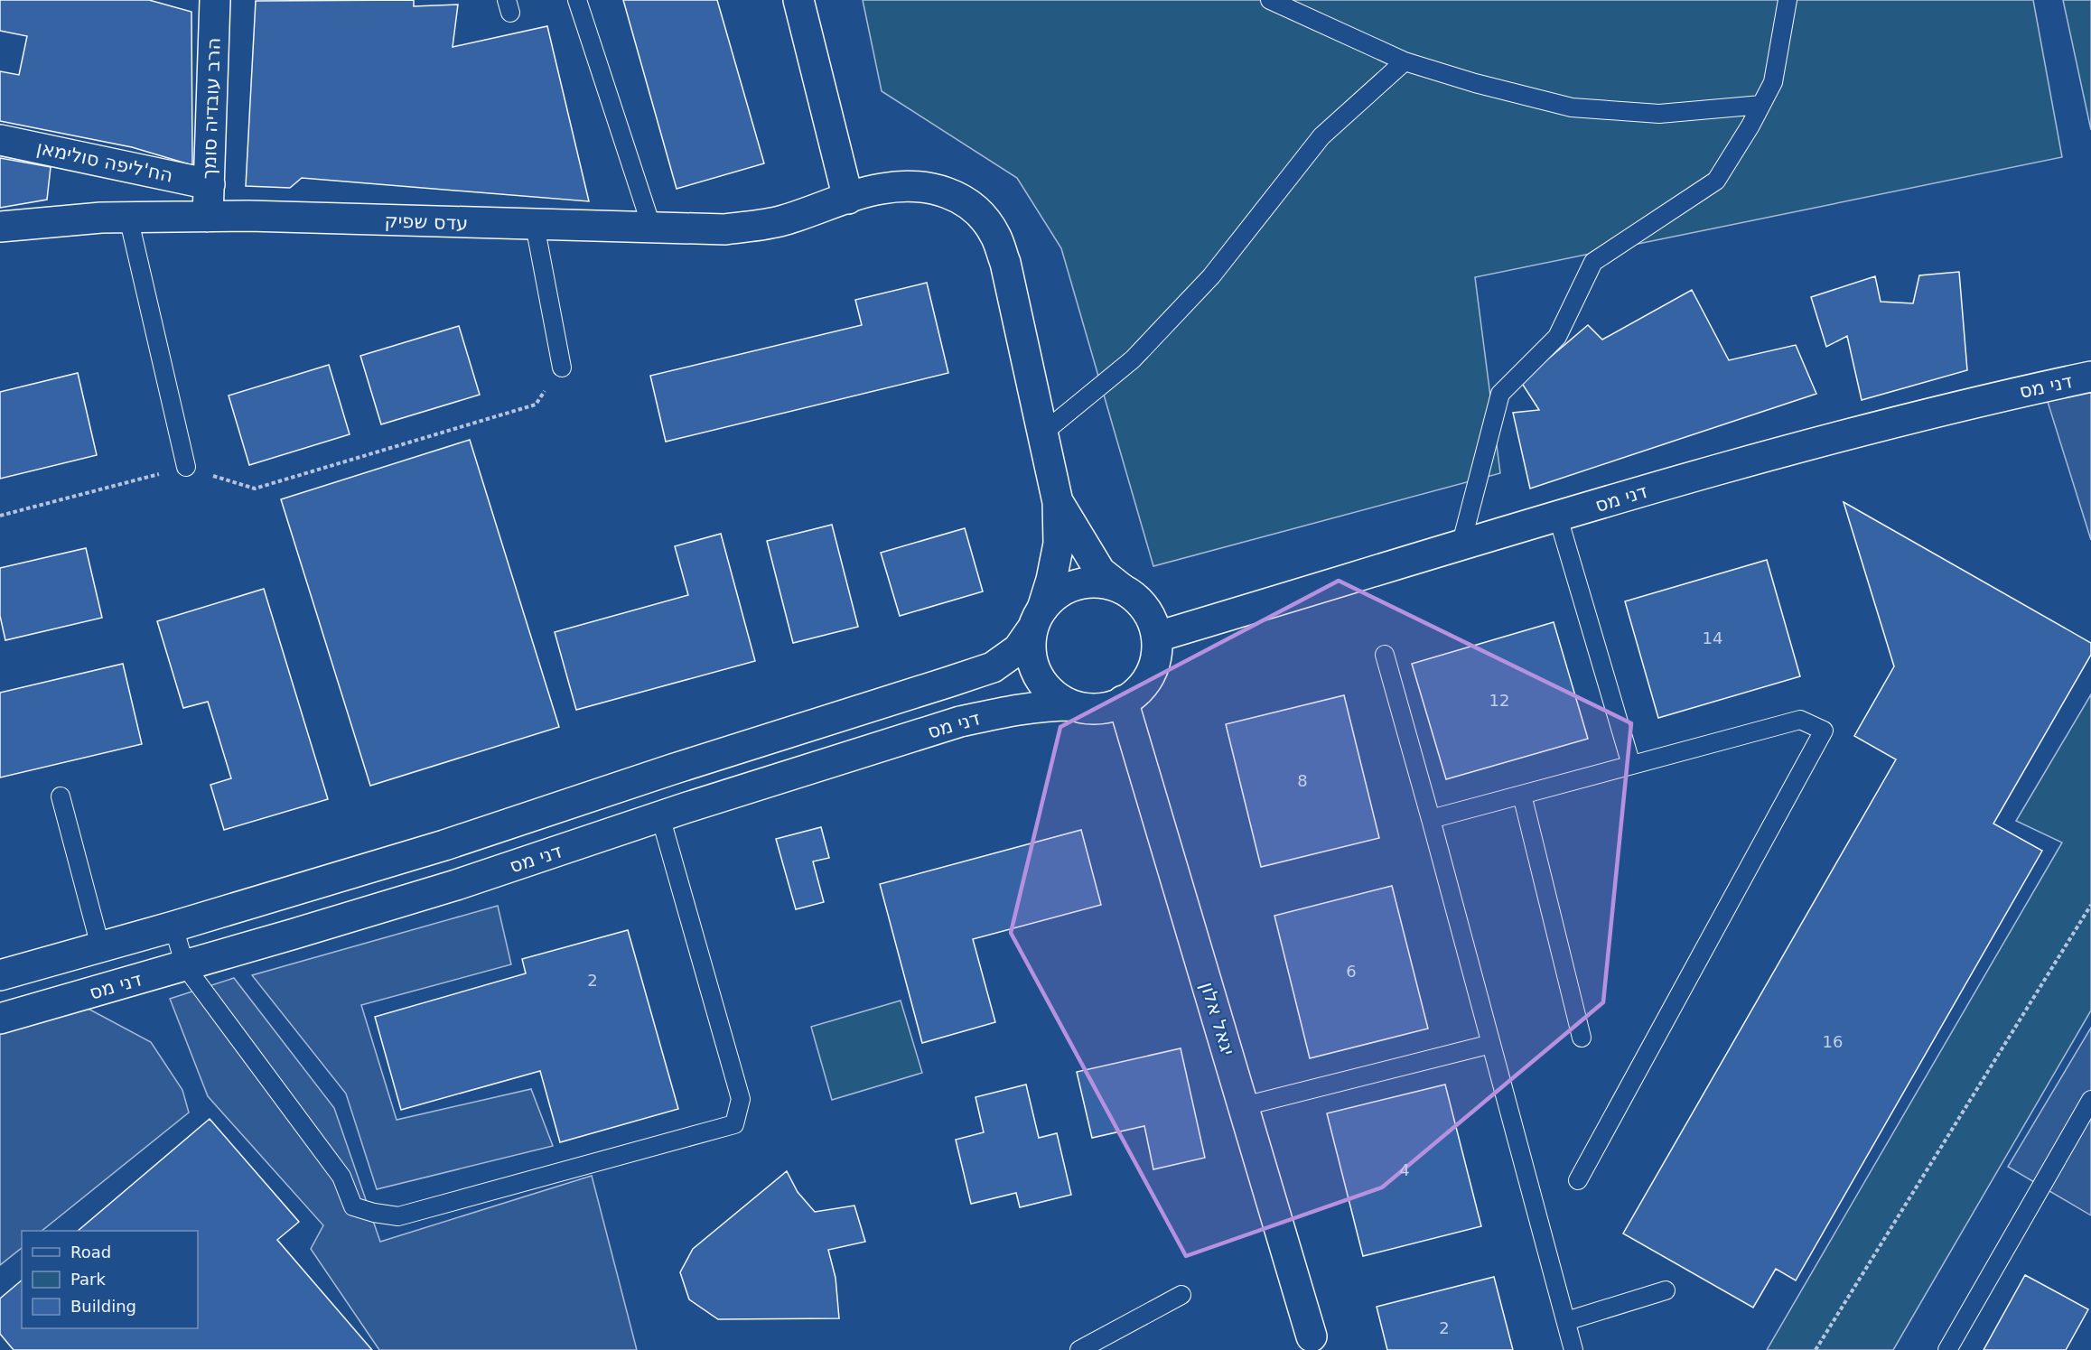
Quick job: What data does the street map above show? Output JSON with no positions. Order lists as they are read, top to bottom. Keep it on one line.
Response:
{"streets":{"street":["הרב עובדיה סומך","הח'ליפה סולימאן","עדס שפיק","דני מס","יגאל אלון"]},"crossings":[["הרב עובדיה סומך","הח'ליפה סולימאן"],["הרב עובדיה סומך","עדס שפיק"],["דני מס","יגאל אלון"]],"house_numbers":["14","12","8","6","2","16","4","2"],"legend":["Road","Park","Building"]}
